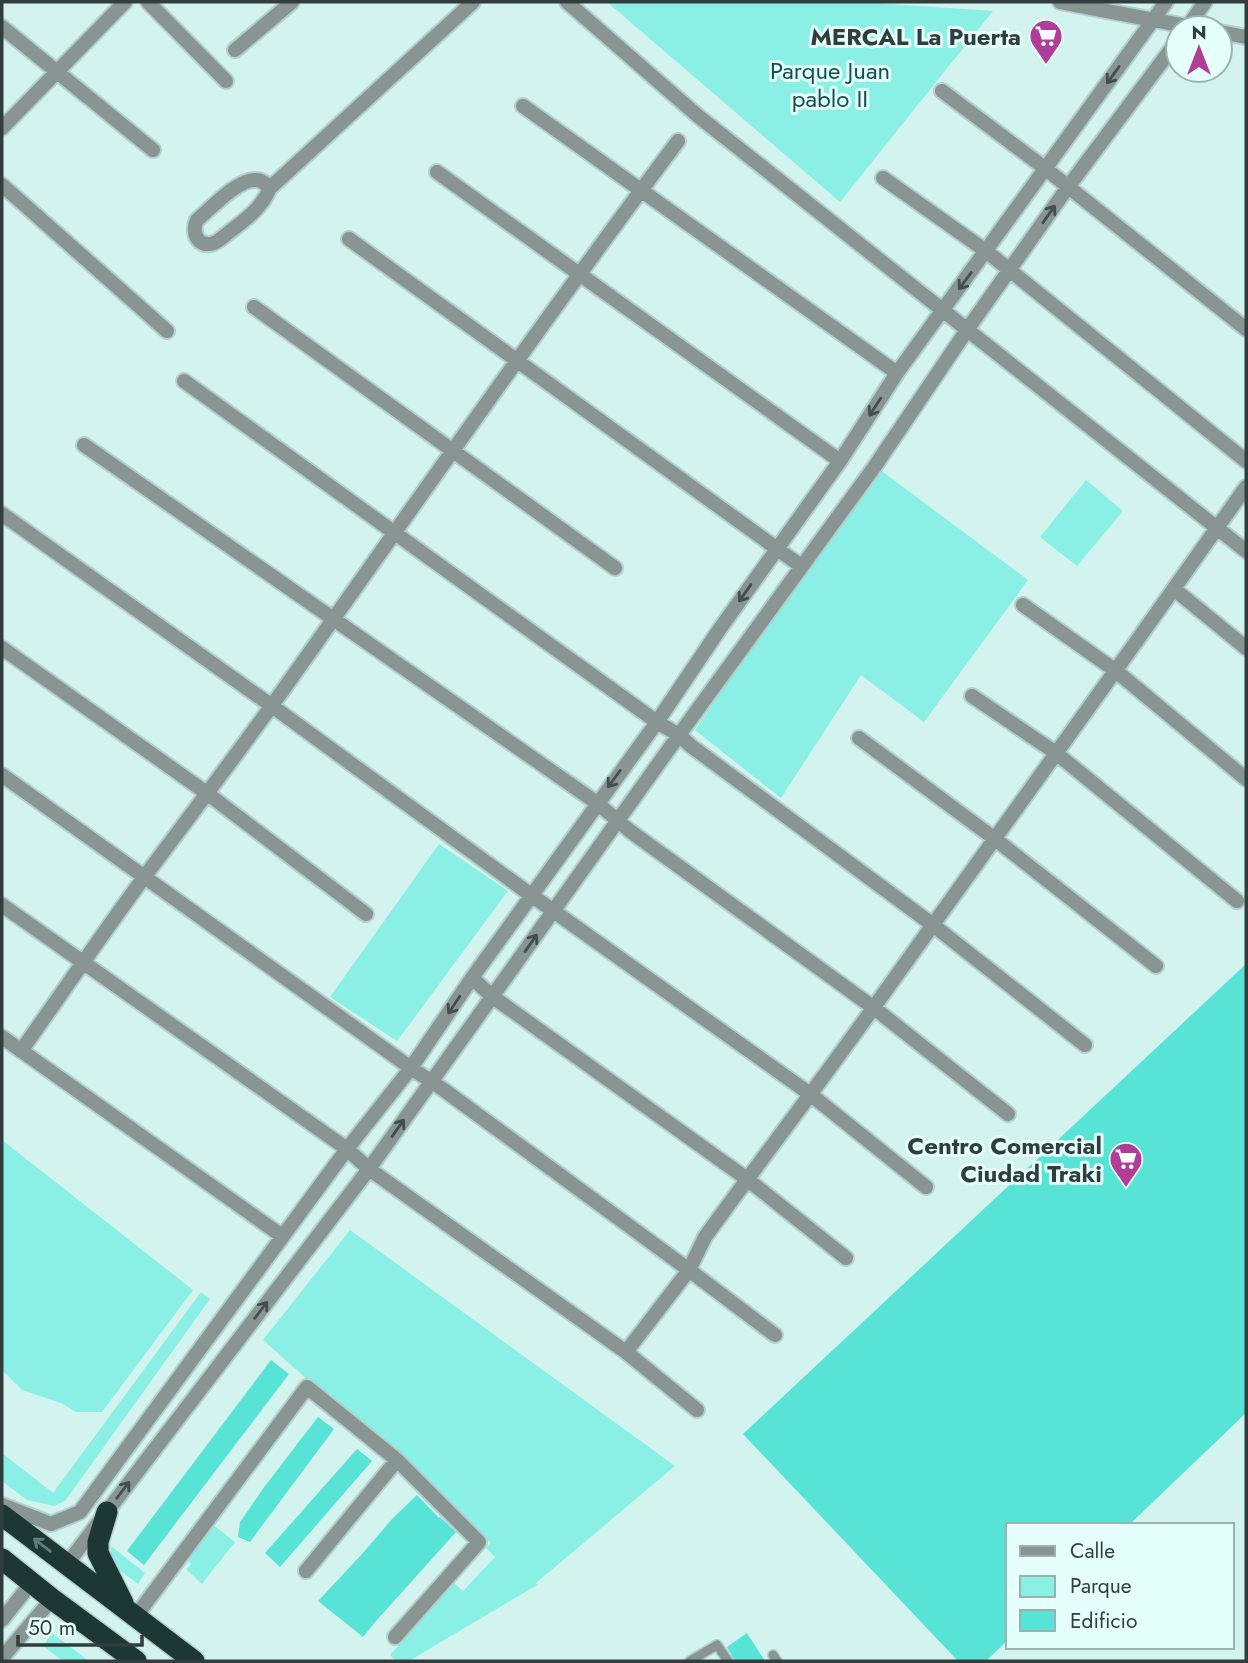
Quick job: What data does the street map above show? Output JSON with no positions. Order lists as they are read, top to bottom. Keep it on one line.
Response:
{"parks":["Parque Juan pablo II"],"places":{"supermarket":["MERCAL La Puerta","Centro Comercial Ciudad Traki"]},"legend":["Calle","Parque","Edificio"],"scale_bar":"50 m","north":"top"}
